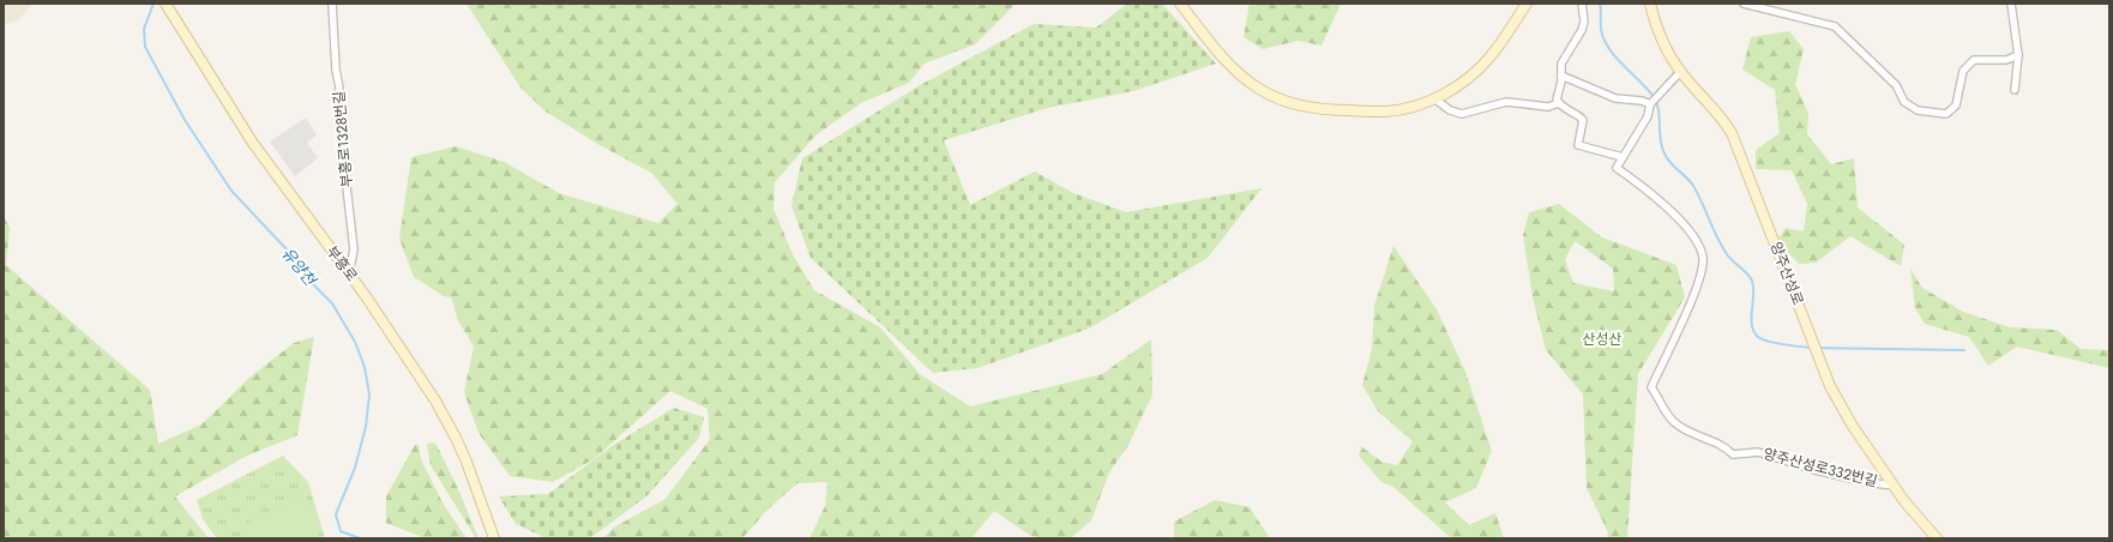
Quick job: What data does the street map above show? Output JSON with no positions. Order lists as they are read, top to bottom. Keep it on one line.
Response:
{"streets":{"street":["부흥로1328번길","부흥로","양주산성로","양주산성로332번길"]},"crossings":[["부흥로1328번길","부흥로"],["양주산성로","양주산성로332번길"]],"water":["유양천"],"parks":["산성산"]}
